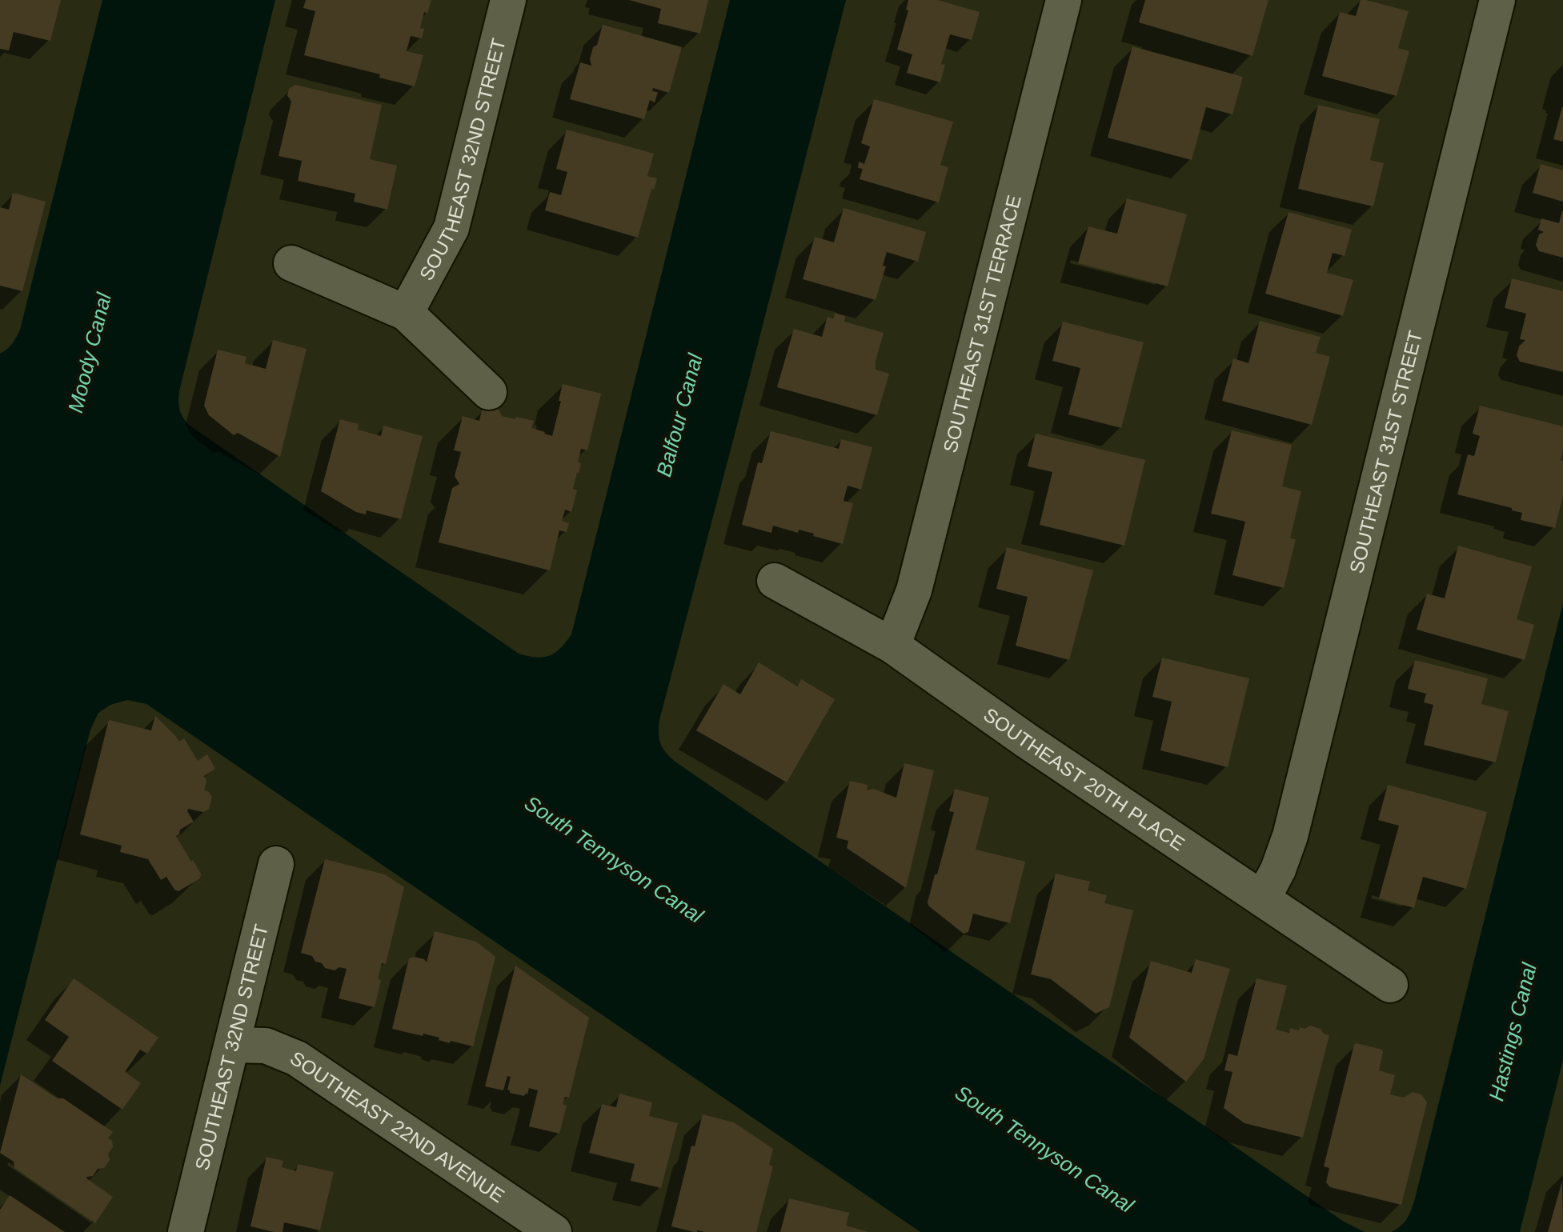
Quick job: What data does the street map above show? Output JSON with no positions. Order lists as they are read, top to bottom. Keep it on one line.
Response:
{"streets":{"street":["SOUTHEAST 32ND STREET","SOUTHEAST 31ST TERRACE","SOUTHEAST 31ST STREET","SOUTHEAST 20TH PLACE","SOUTHEAST 22ND AVENUE"]},"crossings":[["SOUTHEAST 32ND STREET","SOUTHEAST 22ND AVENUE"],["SOUTHEAST 31ST TERRACE","SOUTHEAST 20TH PLACE"],["SOUTHEAST 31ST STREET","SOUTHEAST 20TH PLACE"]],"water":["Moody Canal","Balfour Canal","South Tennyson Canal","Hastings Canal"]}
